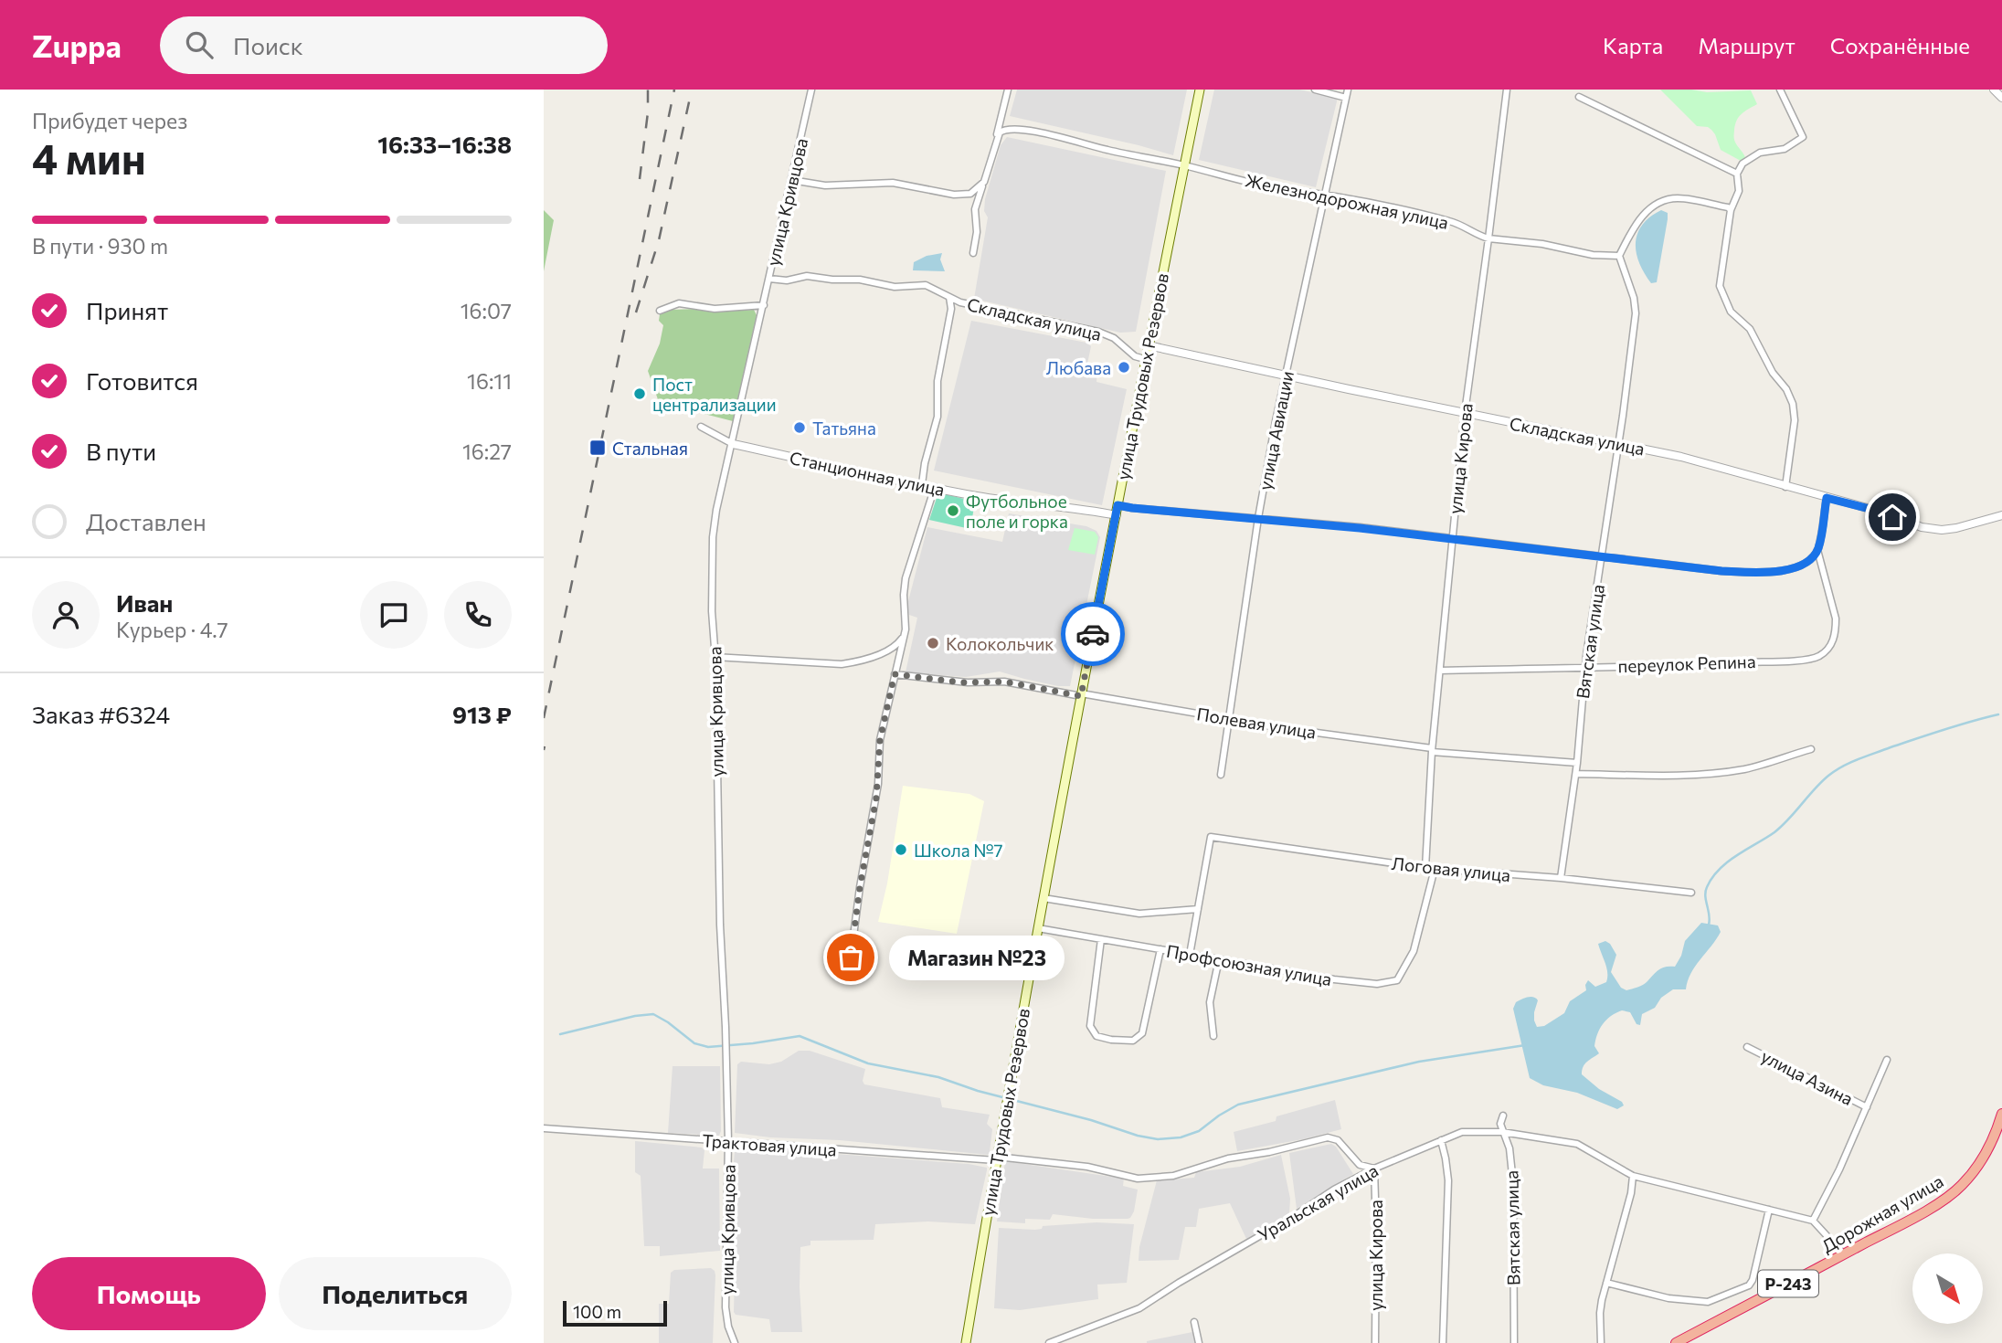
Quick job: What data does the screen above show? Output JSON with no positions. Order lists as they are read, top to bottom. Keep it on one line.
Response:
{"streets":{"highway":["Дорожная улица","Р-243"],"main road":["улица Трудовых Резервов"],"street":["Железнодорожная улица","улица Кривцова","Складская улица","улица Авиации","улица Кирова","Станционная улица","Вятская улица","переулок Репина","Полевая улица","Логовая улица","Профсоюзная улица","улица Азина","Трактовая улица","Уральская улица"]},"crossings":[["Железнодорожная улица","улица Трудовых Резервов"],["Железнодорожная улица","улица Авиации"],["Железнодорожная улица","улица Кирова"],["Железнодорожная улица","Вятская улица"],["улица Кривцова","Складская улица"],["улица Кривцова","Станционная улица"],["улица Кривцова","Трактовая улица"],["Складская улица","улица Трудовых Резервов"],["Складская улица","улица Авиации"],["Складская улица","улица Кирова"],["Складская улица","Вятская улица"],["улица Трудовых Резервов","Станционная улица"],["улица Трудовых Резервов","Полевая улица"],["улица Трудовых Резервов","Профсоюзная улица"],["улица Трудовых Резервов","Трактовая улица"],["улица Авиации","Полевая улица"],["улица Кирова","переулок Репина"],["улица Кирова","Полевая улица"],["улица Кирова","Логовая улица"],["улица Кирова","Трактовая улица"],["улица Кирова","Уральская улица"],["Вятская улица","переулок Репина"],["Вятская улица","Полевая улица"],["Вятская улица","Логовая улица"],["Вятская улица","Уральская улица"],["Логовая улица","Профсоюзная улица"],["улица Азина","Уральская улица"],["Трактовая улица","Уральская улица"]],"places":{"other":["Любава","Пост централизации","Татьяна","Футбольное поле и горка","Колокольчик","Школа №7","Магазин №23"],"transit":["Стальная"]},"scale_bar":"100 m","north":"bottom right","page":{"header":"Zuppa","search":"Поиск","nav":["Карта","Маршрут","Сохранённые"],"heading":["4 мин","Прибудет через","16:33–16:38"],"panel":["Иван","Курьер · 4.7","Заказ #6324","913 ₽"],"bar":"В пути · 930 m","list":[["Принят","16:07"],["Готовится","16:11"],["В пути","16:27"],"Доставлен"],"bubble":"Магазин №23","buttons":["Помощь","Поделиться"],"scale":"100 m"}}
